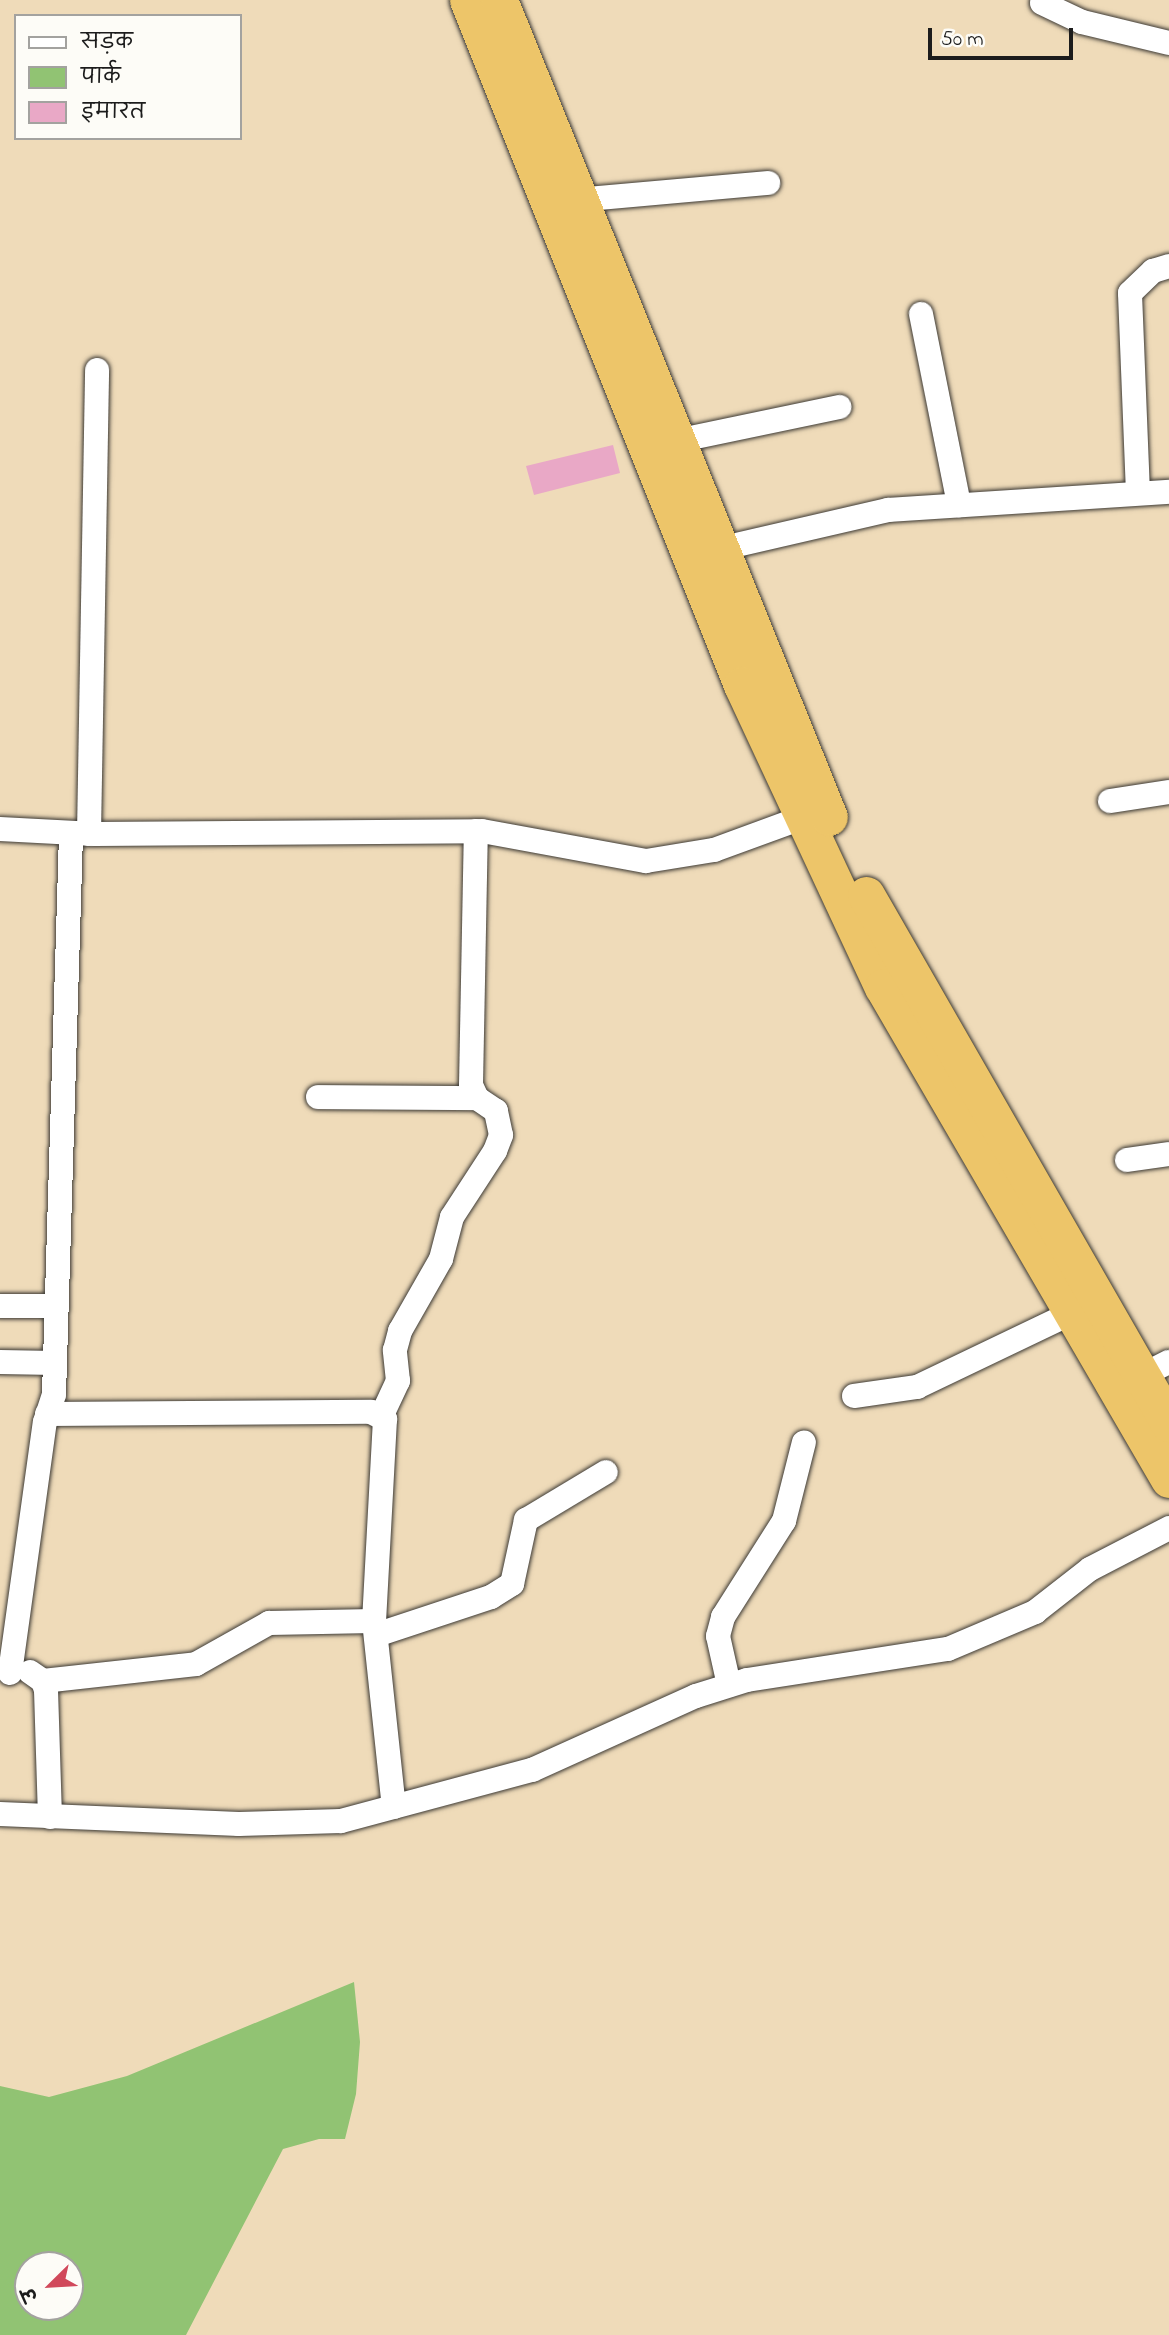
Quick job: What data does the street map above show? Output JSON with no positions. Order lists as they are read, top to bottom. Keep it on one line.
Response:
{"legend":["सड़क","पार्क","इमारत"],"scale_bar":"50 m","north":"bottom left"}
